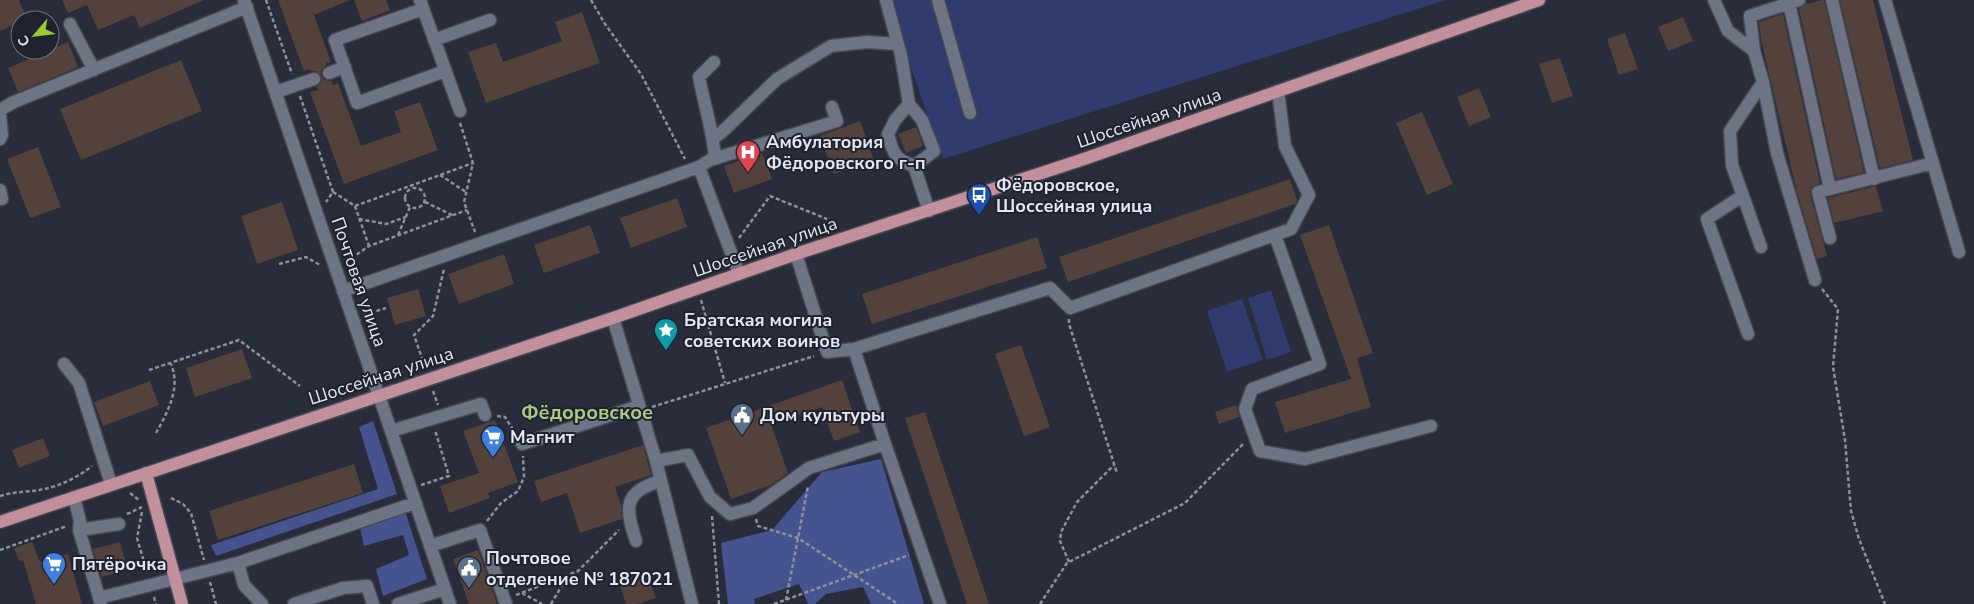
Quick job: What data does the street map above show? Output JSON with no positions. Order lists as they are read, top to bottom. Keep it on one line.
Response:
{"streets":{"main road":["Шоссейная улица"],"street":["Почтовая улица"]},"crossings":[["Шоссейная улица","Почтовая улица"]],"districts":["Фёдоровское"],"places":{"hospital":["Амбулатория Фёдоровского г-п"],"bus stop":["Фёдоровское, Шоссейная улица"],"place":["Братская могила советских воинов"],"public building":["Дом культуры","Почтовое отделение № 187021"],"supermarket":["Магнит","Пятёрочка"]},"north":"bottom left"}
